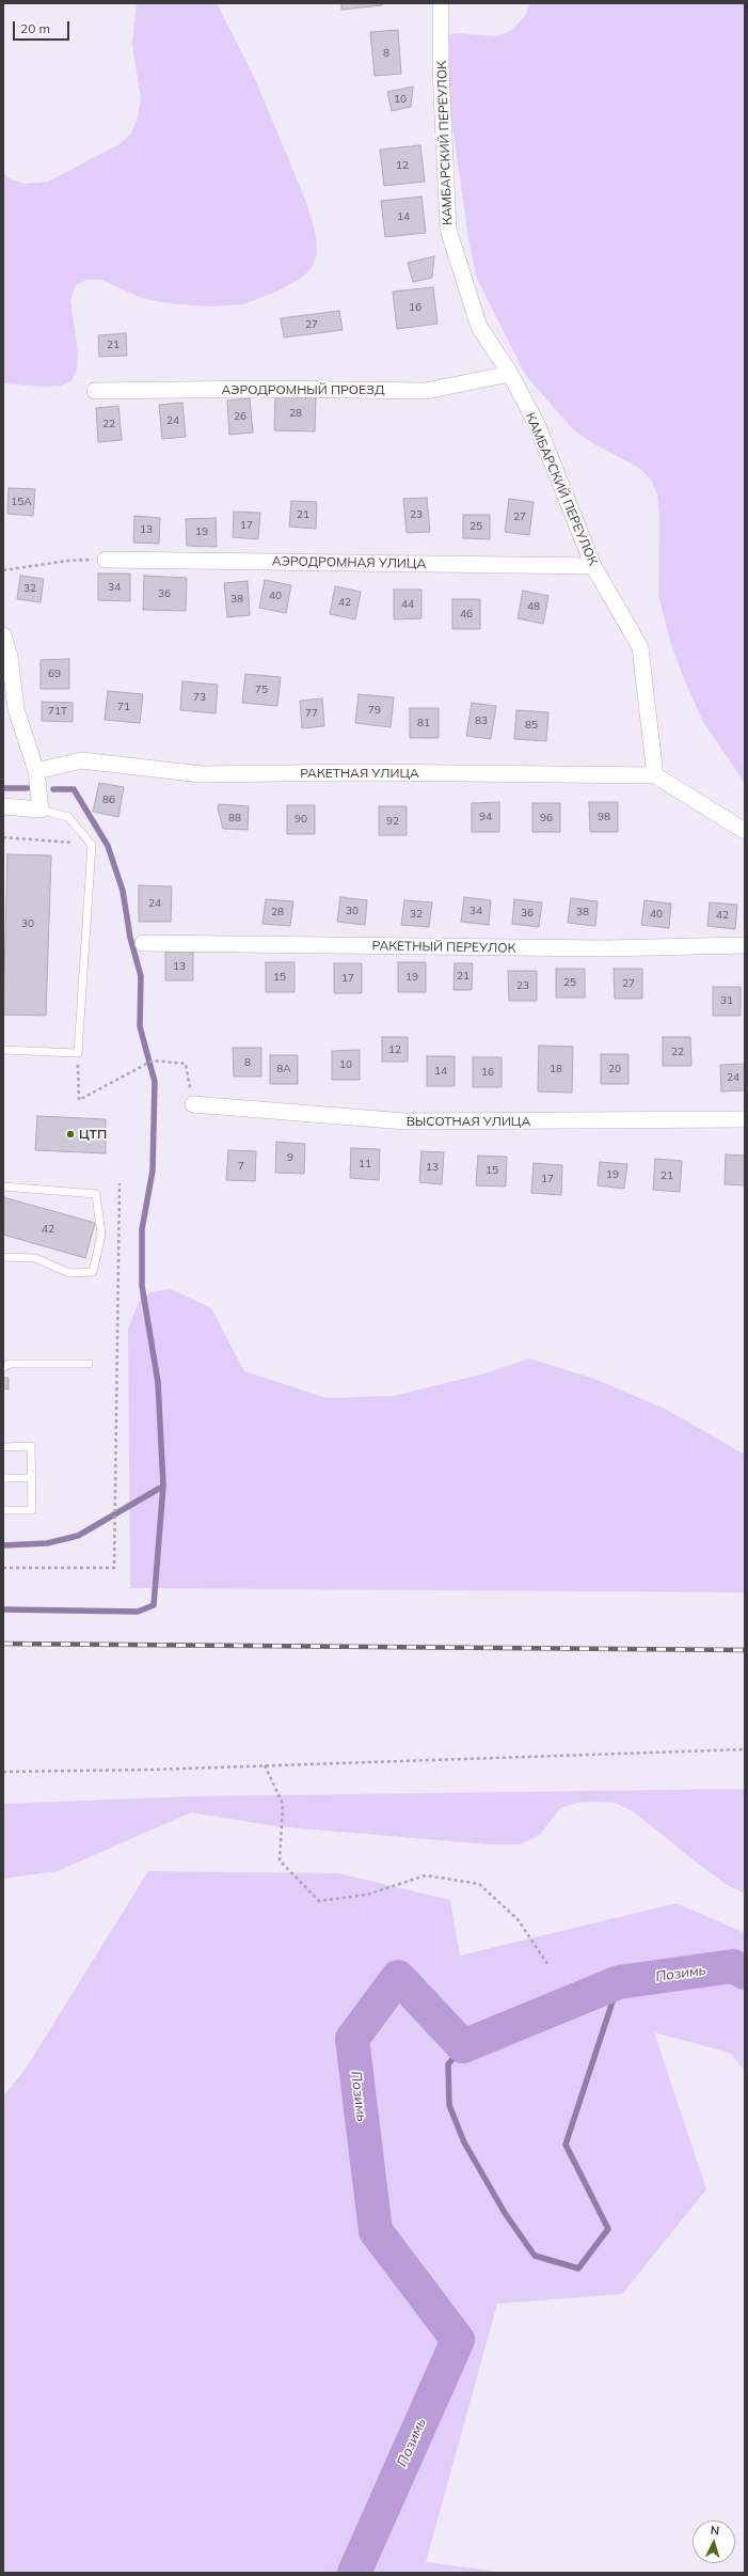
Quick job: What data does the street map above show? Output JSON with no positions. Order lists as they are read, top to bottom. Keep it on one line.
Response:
{"streets":{"street":["КАМБАРСКИЙ ПЕРЕУЛОК","АЭРОДРОМНЫЙ ПРОЕЗД","АЭРОДРОМНАЯ УЛИЦА","РАКЕТНАЯ УЛИЦА","РАКЕТНЫЙ ПЕРЕУЛОК","ВЫСОТНАЯ УЛИЦА"]},"crossings":[["КАМБАРСКИЙ ПЕРЕУЛОК","АЭРОДРОМНЫЙ ПРОЕЗД"],["КАМБАРСКИЙ ПЕРЕУЛОК","АЭРОДРОМНАЯ УЛИЦА"],["КАМБАРСКИЙ ПЕРЕУЛОК","РАКЕТНАЯ УЛИЦА"]],"water":["Позимь"],"places":["ЦТП"],"house_numbers":["8","10","12","14","16","27","21","28","26","24","22","15А","21","23","27","17","25","13","19","34","32","36","40","38","42","44","48","46","69","75","73","71","79","71Т","77","83","81","85","86","94","98","88","96","90","92","24","30","34","28","38","36","32","40","42","30","13","21","15","19","17","25","27","23","31","12","22","8","10","8А","18","20","14","16","24","9","11","7","13","15","19","21","17","42"],"scale_bar":"20 m","north":"top"}
